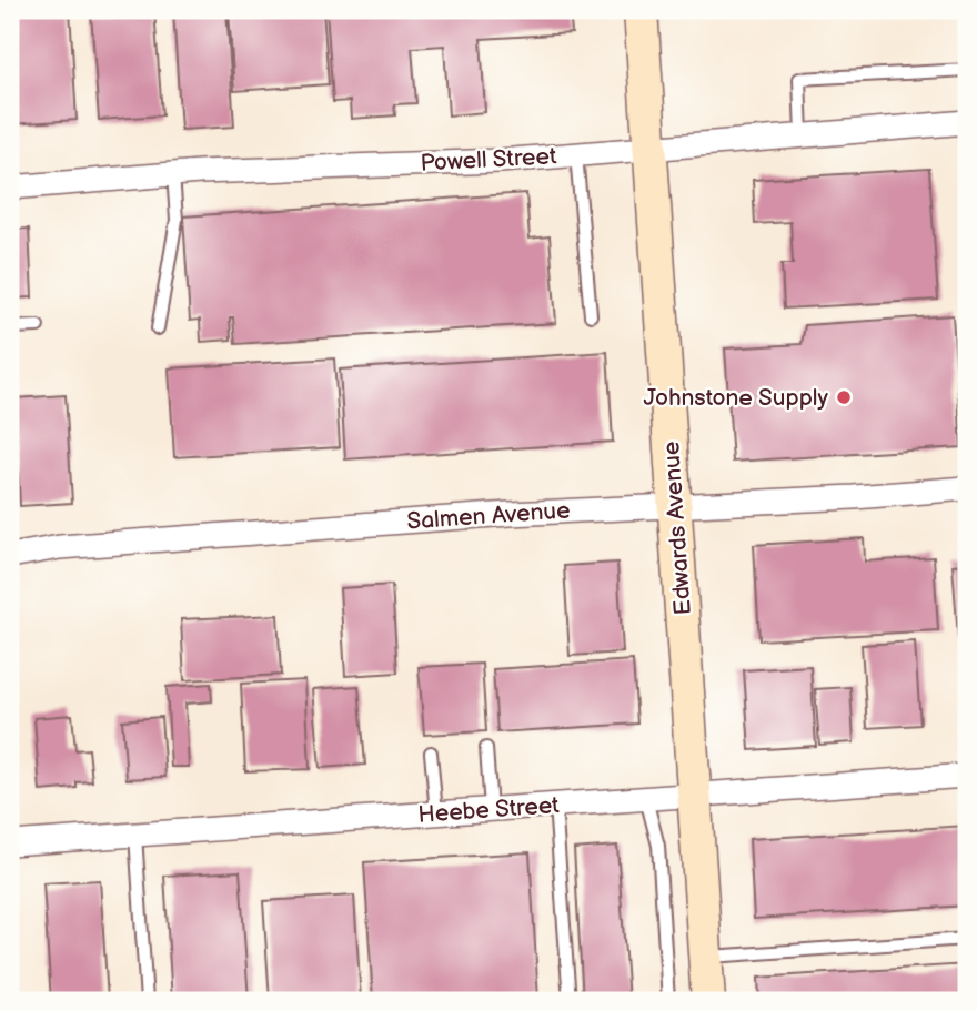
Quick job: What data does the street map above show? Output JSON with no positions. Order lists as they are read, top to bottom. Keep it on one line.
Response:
{"streets":{"street":["Powell Street","Salmen Avenue","Edwards Avenue","Heebe Street"]},"crossings":[["Powell Street","Edwards Avenue"],["Salmen Avenue","Edwards Avenue"],["Edwards Avenue","Heebe Street"]],"places":["Johnstone Supply"]}
